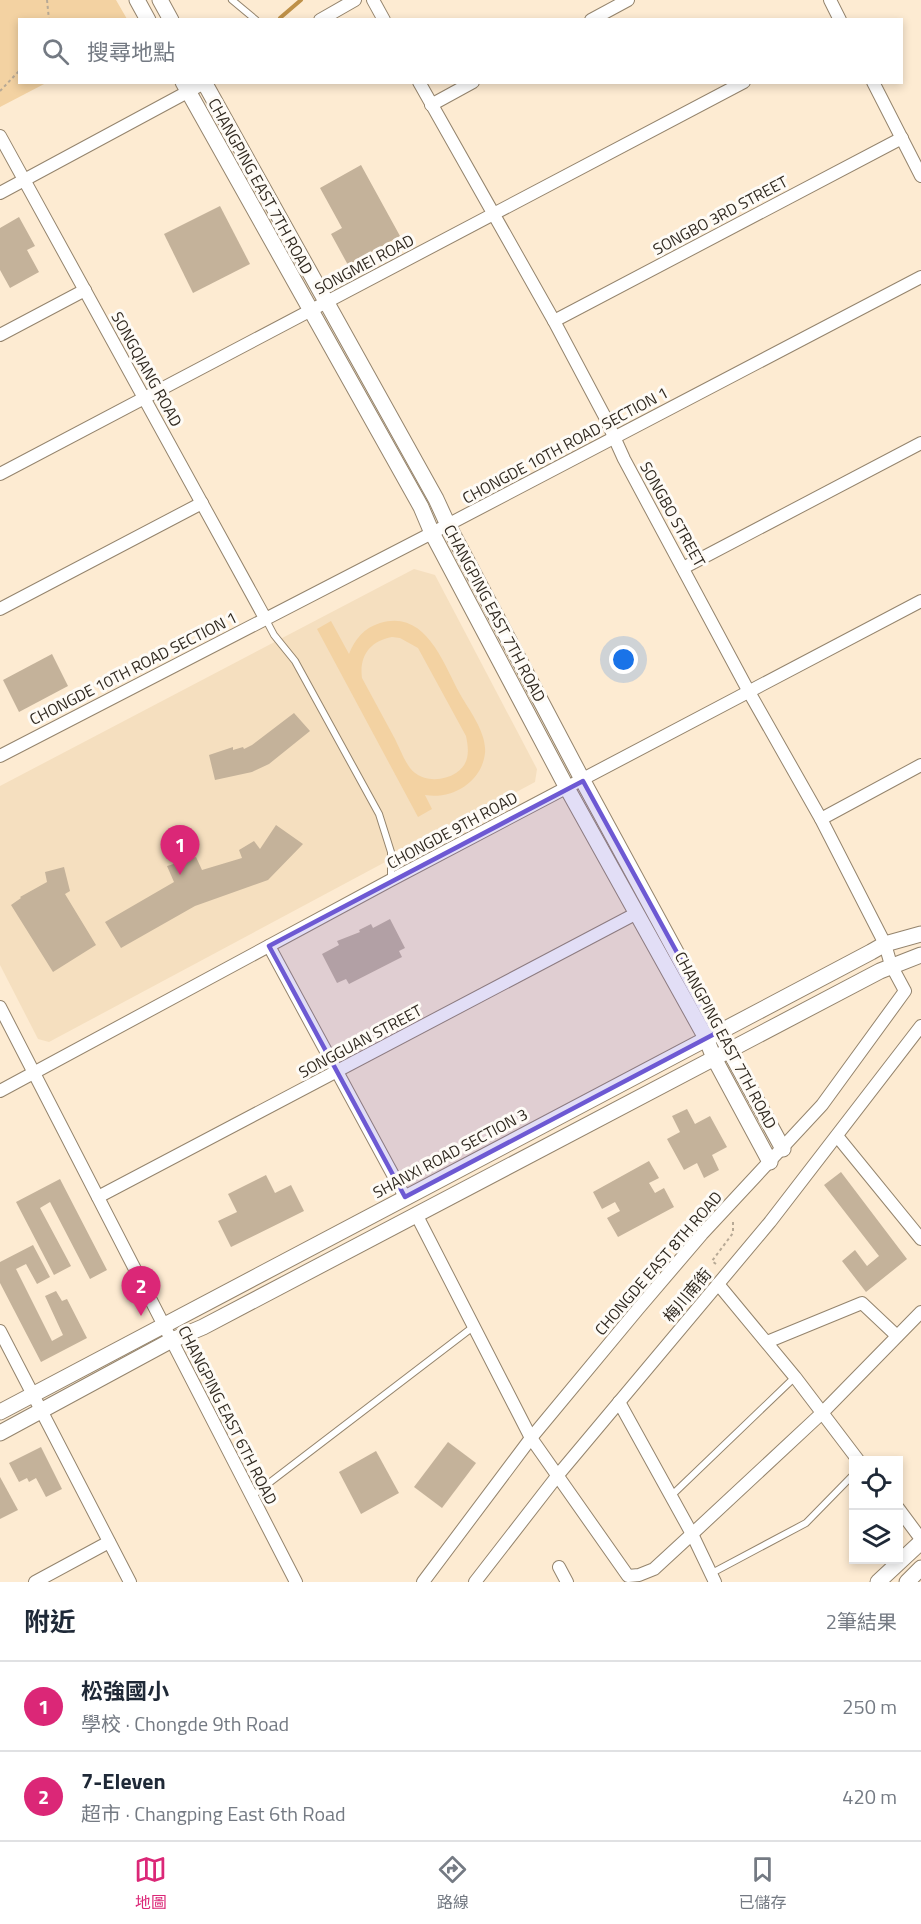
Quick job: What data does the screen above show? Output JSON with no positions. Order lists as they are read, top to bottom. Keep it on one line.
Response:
{"streets":{"street":["CHANGPING EAST 7TH ROAD","SONGBO 3RD STREET","SONGMEI ROAD","SONGQIANG ROAD","CHONGDE 10TH ROAD SECTION 1","SONGBO STREET","CHONGDE 9TH ROAD","SONGGUAN STREET","SHANXI ROAD SECTION 3","CHONGDE EAST 8TH ROAD","梅川南街","CHANGPING EAST 6TH ROAD"]},"crossings":[["CHANGPING EAST 7TH ROAD","SONGMEI ROAD"],["CHANGPING EAST 7TH ROAD","CHONGDE 10TH ROAD SECTION 1"],["CHANGPING EAST 7TH ROAD","CHONGDE 9TH ROAD"],["CHANGPING EAST 7TH ROAD","SONGGUAN STREET"],["CHANGPING EAST 7TH ROAD","SHANXI ROAD SECTION 3"],["CHANGPING EAST 7TH ROAD","CHONGDE EAST 8TH ROAD"],["SONGBO 3RD STREET","SONGBO STREET"],["SONGMEI ROAD","SONGQIANG ROAD"],["SONGMEI ROAD","SONGBO STREET"],["SONGQIANG ROAD","CHONGDE 10TH ROAD SECTION 1"],["CHONGDE 10TH ROAD SECTION 1","SONGBO STREET"],["SONGBO STREET","CHONGDE 9TH ROAD"],["SONGBO STREET","SHANXI ROAD SECTION 3"],["SONGBO STREET","CHONGDE EAST 8TH ROAD"],["CHONGDE 9TH ROAD","CHANGPING EAST 6TH ROAD"],["SONGGUAN STREET","CHANGPING EAST 6TH ROAD"],["SHANXI ROAD SECTION 3","CHANGPING EAST 6TH ROAD"]],"page":{"search":"搜尋地點","pins":["1","2"],"heading":["附近","2筆結果"],"list":[{"mark":"1","name":"松強國小","note":"學校 · Chongde 9th Road","value":"250 m"},{"mark":"2","name":"7-Eleven","note":"超市 · Changping East 6th Road","value":"420 m"}],"nav":["地圖","路線","已儲存"]}}
